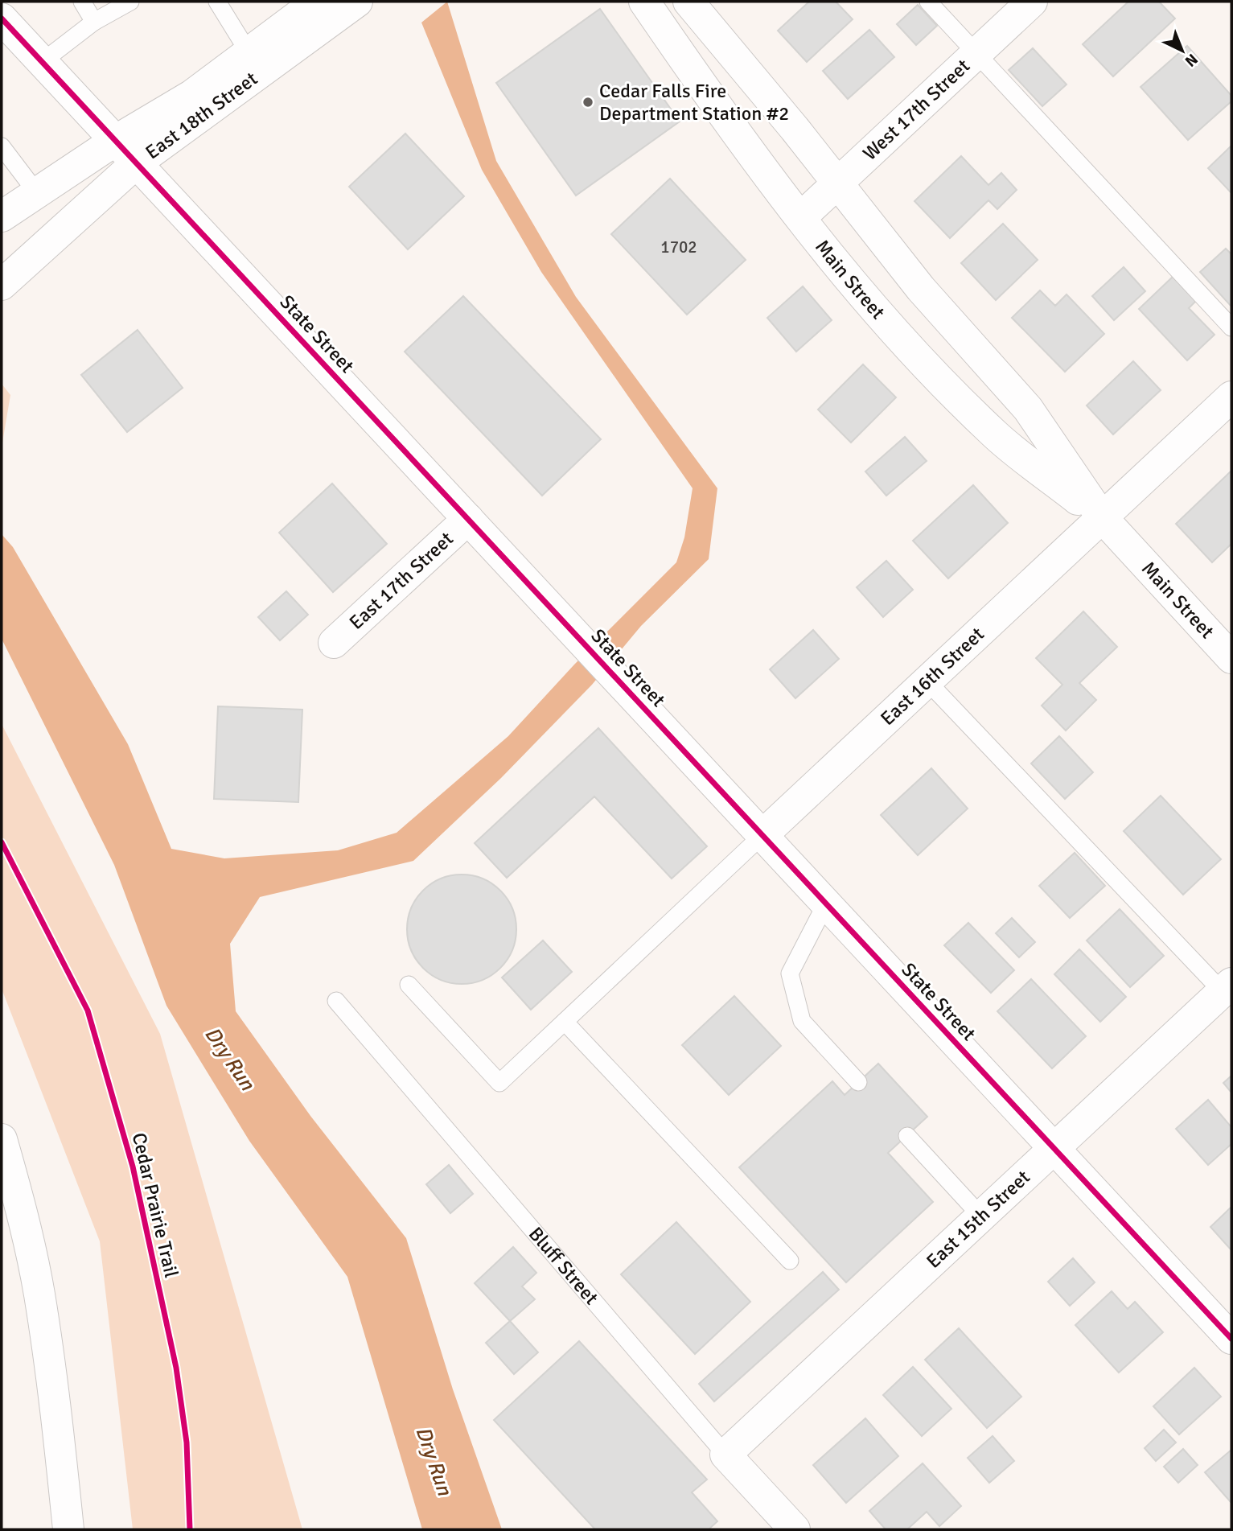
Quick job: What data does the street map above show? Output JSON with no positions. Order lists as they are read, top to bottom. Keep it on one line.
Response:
{"streets":{"main road":["West 17th Street","East 18th Street","Main Street","State Street","East 17th Street","East 16th Street","East 15th Street","Bluff Street"],"cycle path":["Cedar Prairie Trail"]},"crossings":[["West 17th Street","Main Street"],["East 18th Street","State Street"],["Main Street","East 16th Street"],["State Street","East 17th Street"],["State Street","East 16th Street"],["State Street","East 15th Street"],["East 15th Street","Bluff Street"]],"water":["Dry Run"],"places":["Cedar Falls Fire Department Station #2"],"house_numbers":["1702"],"north":"bottom right"}
